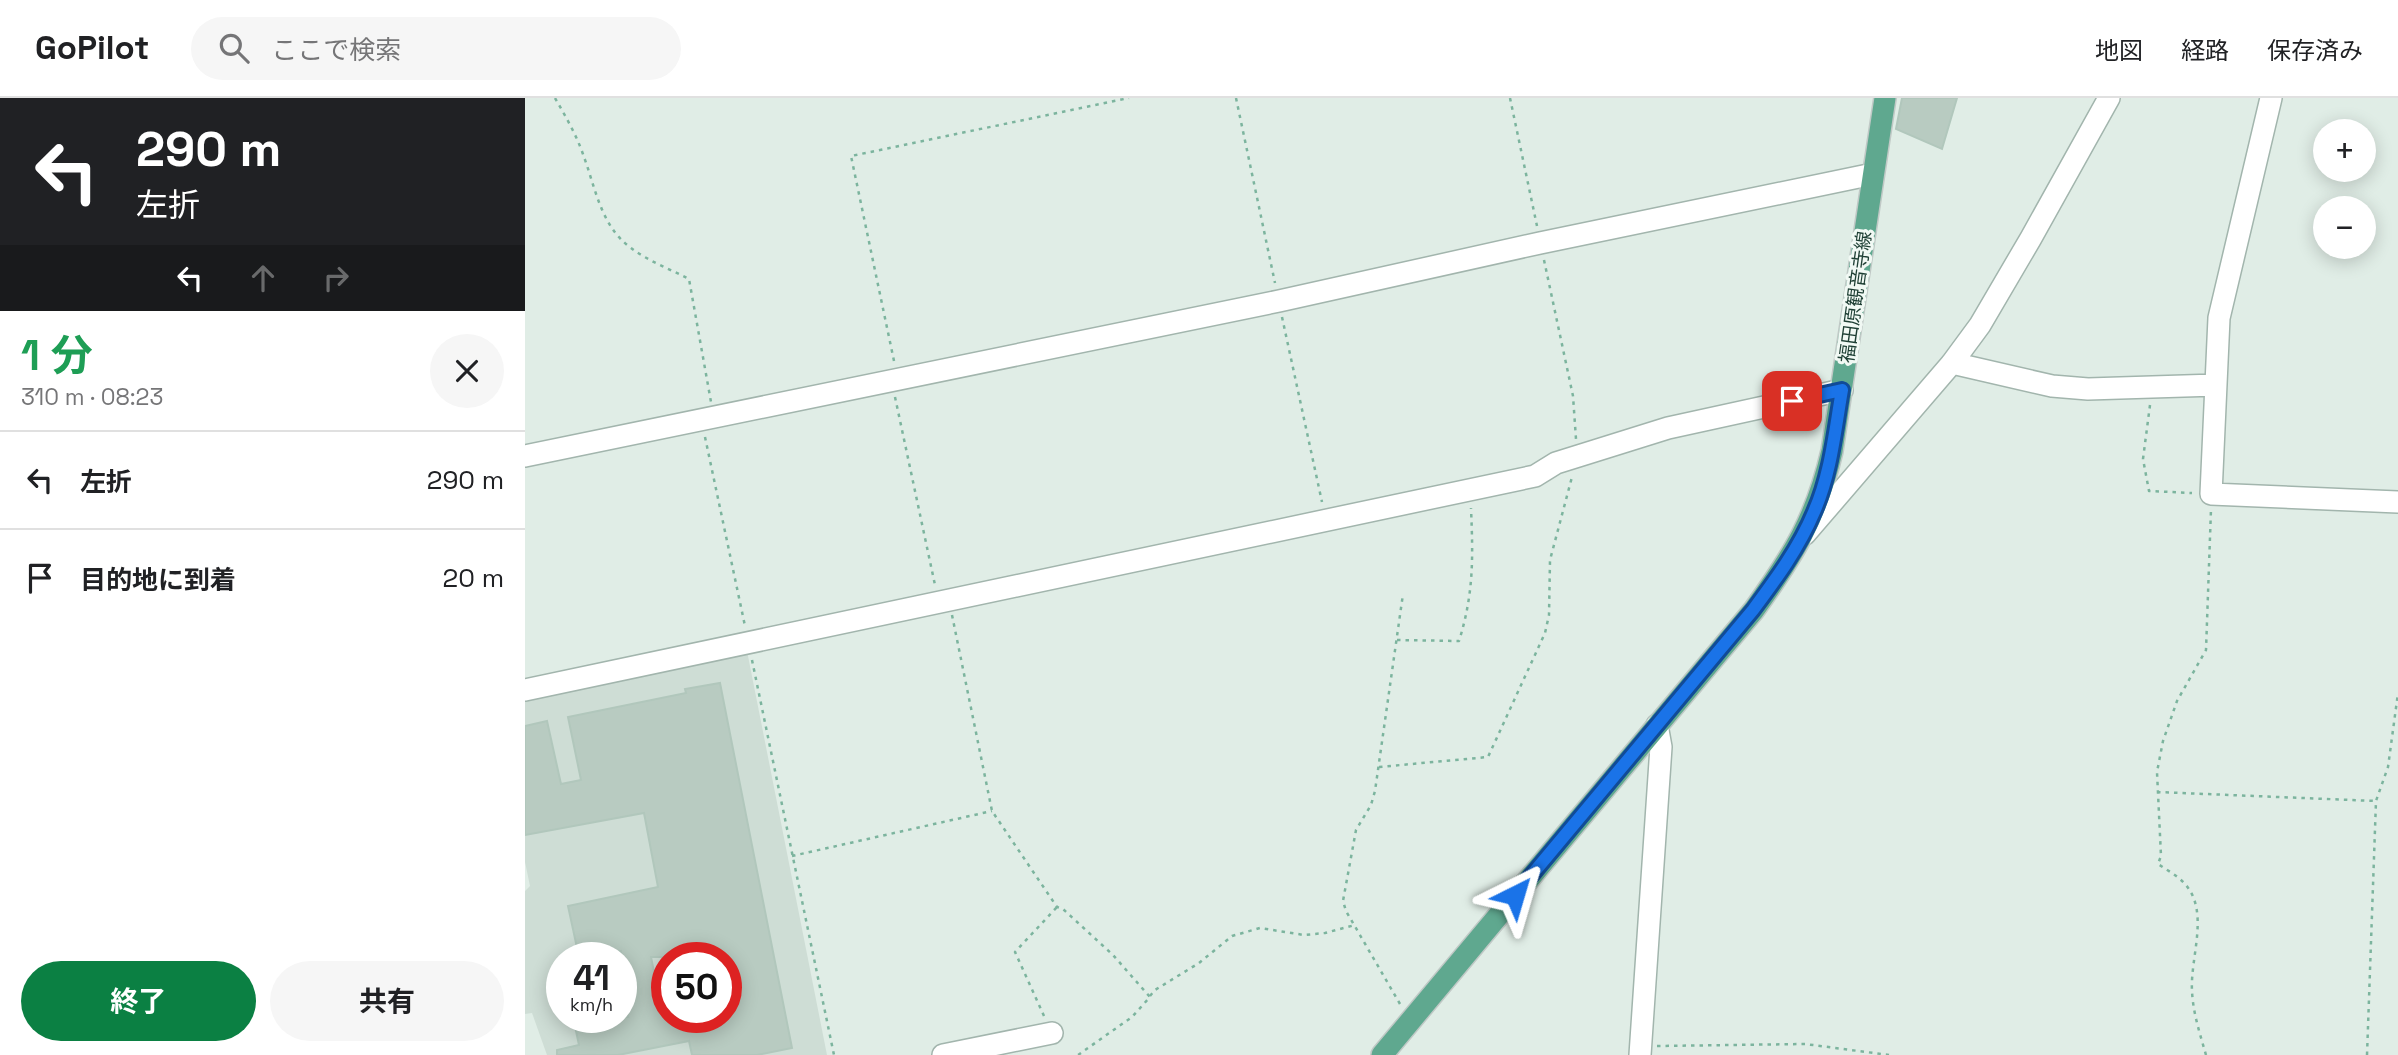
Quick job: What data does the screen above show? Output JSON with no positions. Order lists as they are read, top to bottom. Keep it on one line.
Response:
{"streets":{"main road":["福田原観音寺線"]},"page":{"header":"GoPilot","search":"ここで検索","nav":["地図","経路","保存済み"],"turn":["290 m","左折"],"map_buttons":["+","−"],"heading":["1 分","310 m · 08:23"],"list":[{"name":"左折","value":"290 m"},{"name":"目的地に到着","value":"20 m"}],"speed":"41 km/h","limit":"50","buttons":["終了","共有"]}}
